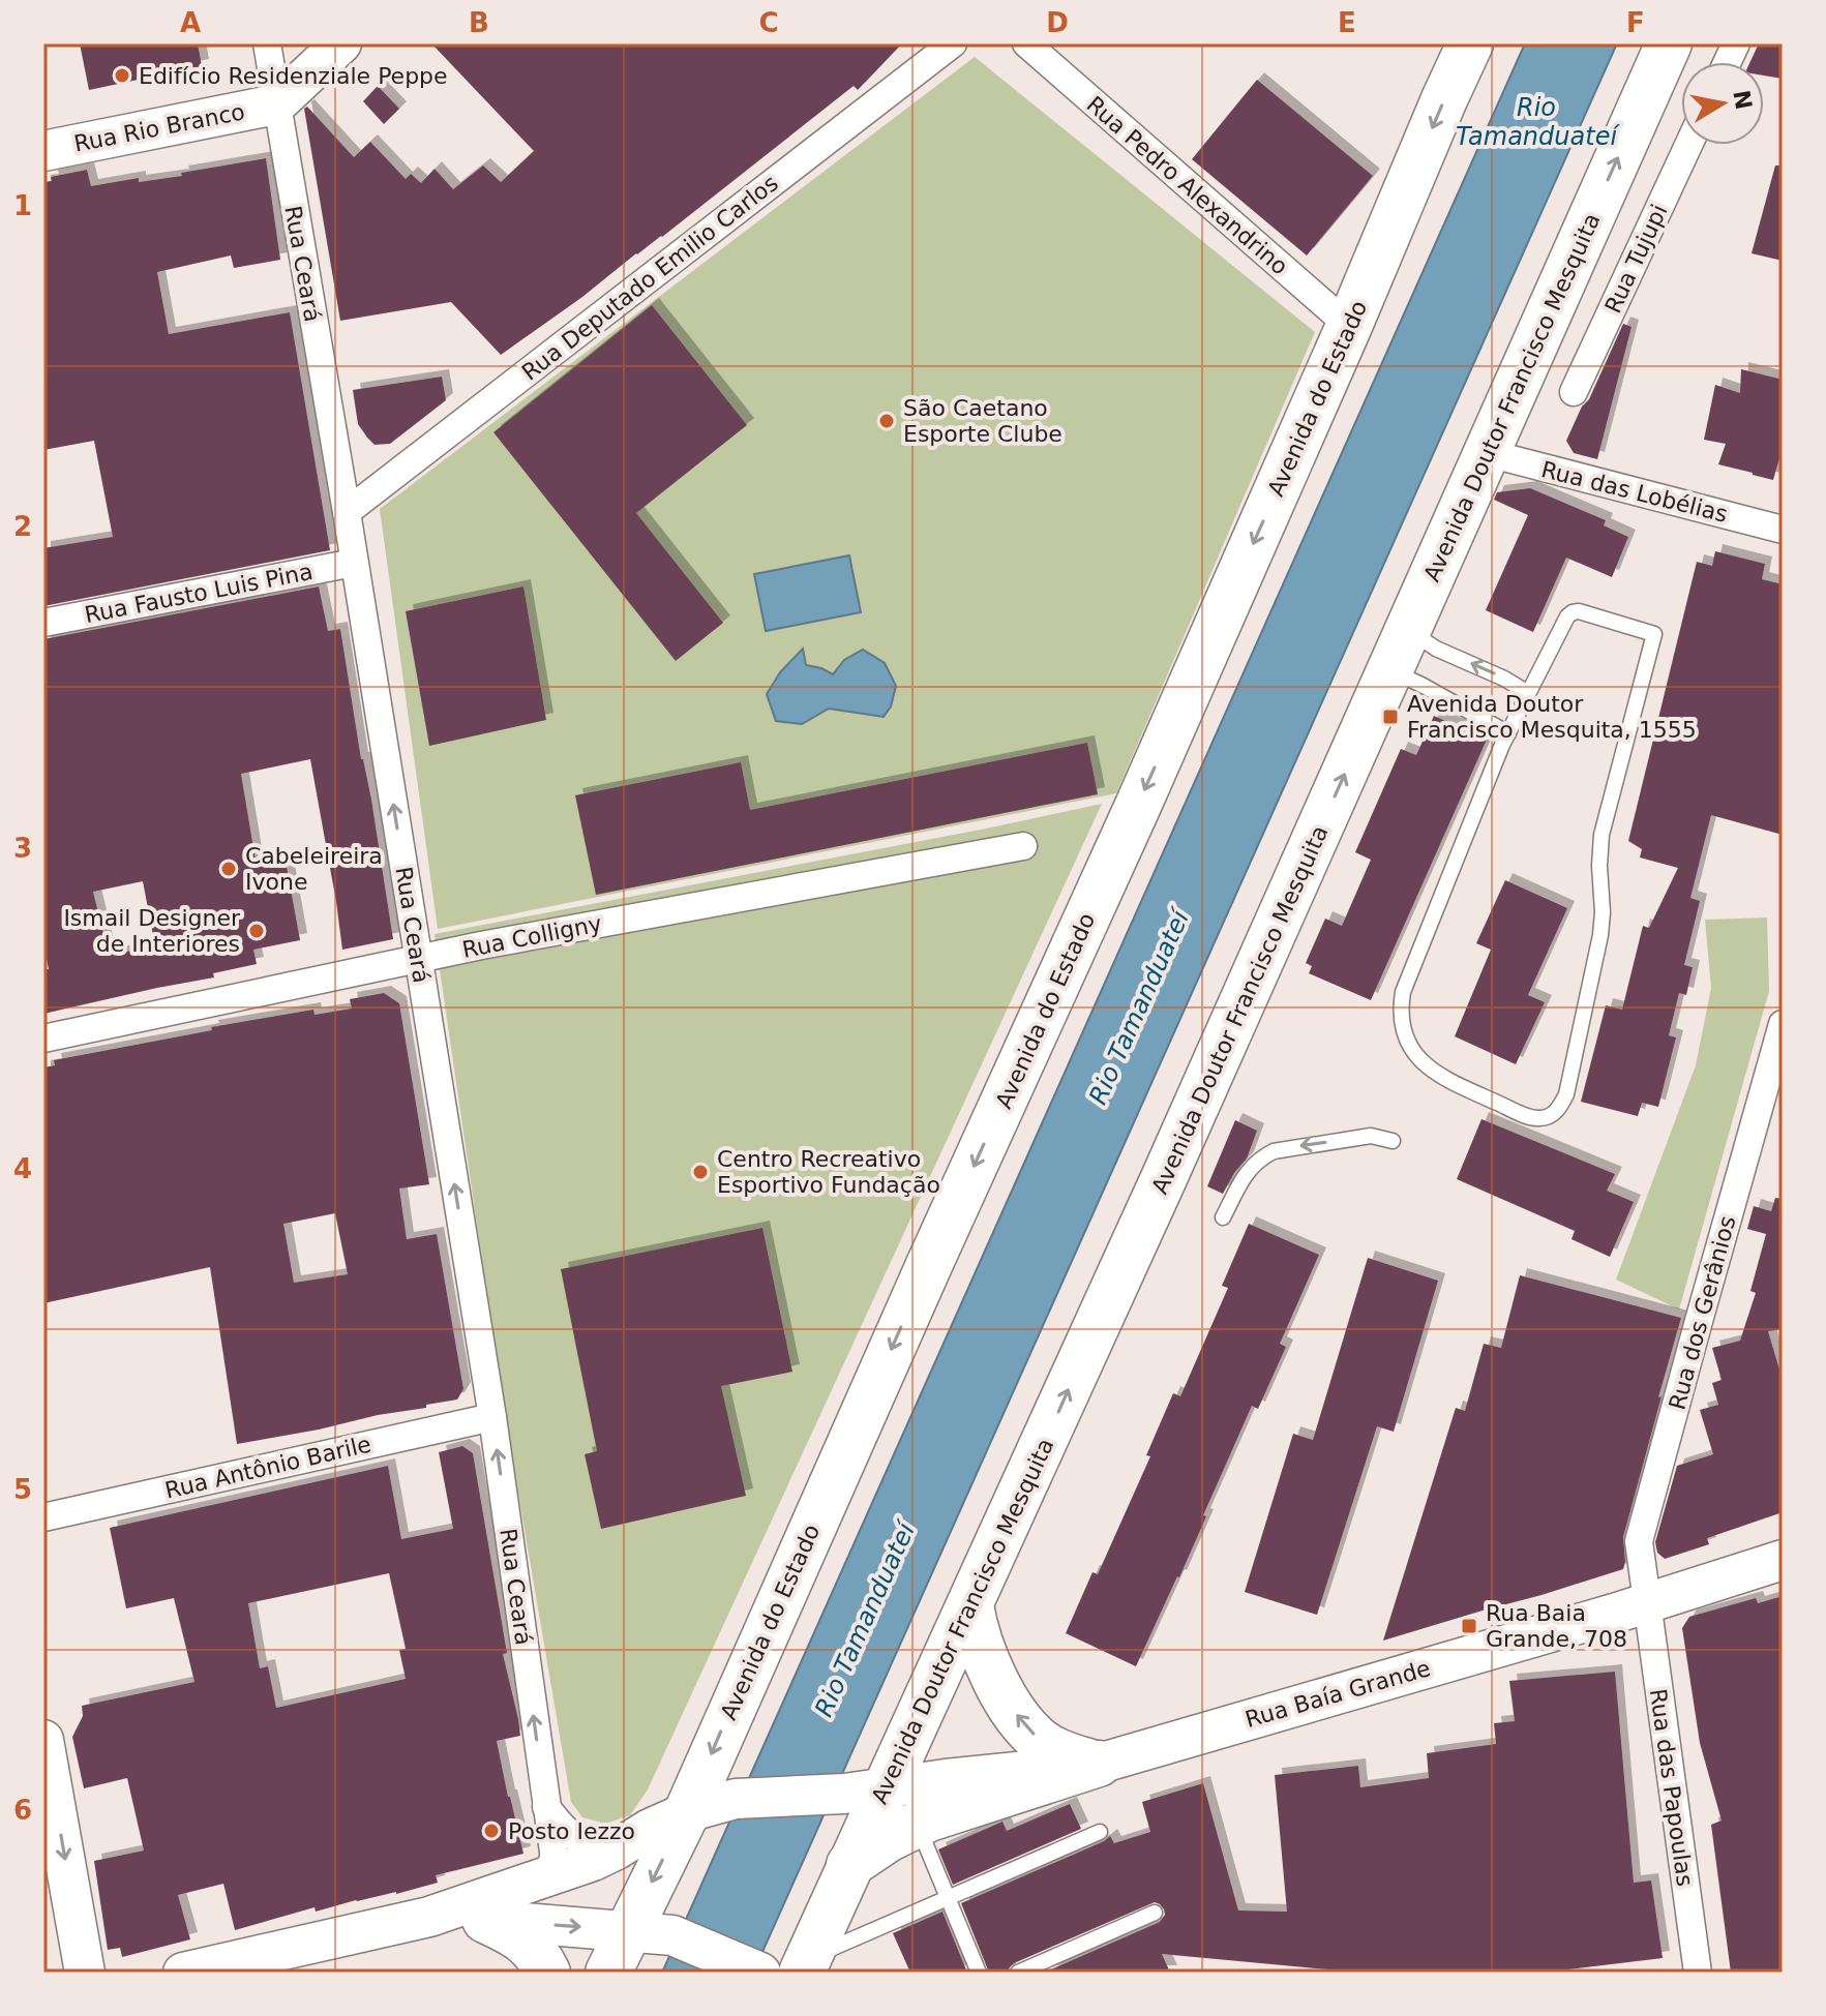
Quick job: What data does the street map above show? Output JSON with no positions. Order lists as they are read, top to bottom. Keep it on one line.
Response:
{"streets":{"highway":["Avenida Doutor Francisco Mesquita","Avenida do Estado"],"main road":["Rua Rio Branco","Rua Baía Grande"],"street":["Rua Pedro Alexandrino","Rua Tujupi","Rua Ceará","Rua Deputado Emilio Carlos","Rua das Lobélias","Rua Fausto Luis Pina","Rua Colligny","Rua dos Gerânios","Rua Antônio Barile","Rua das Papoulas"]},"crossings":[["Rua Rio Branco","Rua Ceará"],["Rua Pedro Alexandrino","Avenida do Estado"],["Rua Ceará","Rua Deputado Emilio Carlos"],["Rua Ceará","Rua Fausto Luis Pina"],["Rua Ceará","Rua Colligny"],["Rua Ceará","Rua Antônio Barile"],["Rua Ceará","Rua Baía Grande"],["Avenida Doutor Francisco Mesquita","Rua das Lobélias"],["Avenida Doutor Francisco Mesquita","Rua Baía Grande"],["Avenida do Estado","Rua Baía Grande"],["Rua dos Gerânios","Rua Baía Grande"],["Rua dos Gerânios","Rua das Papoulas"],["Rua Baía Grande","Rua das Papoulas"]],"one_way":["Rua Ceará","Avenida Doutor Francisco Mesquita","Avenida do Estado"],"water":["Rio Tamanduateí"],"places":{"other":["Edifício Residenziale Peppe","São Caetano Esporte Clube","Cabeleireira Ivone","Ismail Designer de Interiores","Centro Recreativo Esportivo Fundação","Posto Iezzo"],"transit":["Avenida Doutor Francisco Mesquita, 1555","Rua Baia Grande, 708"]},"north":"right","grid":{"columns":["A","B","C","D","E","F"],"rows":["1","2","3","4","5","6"]}}
